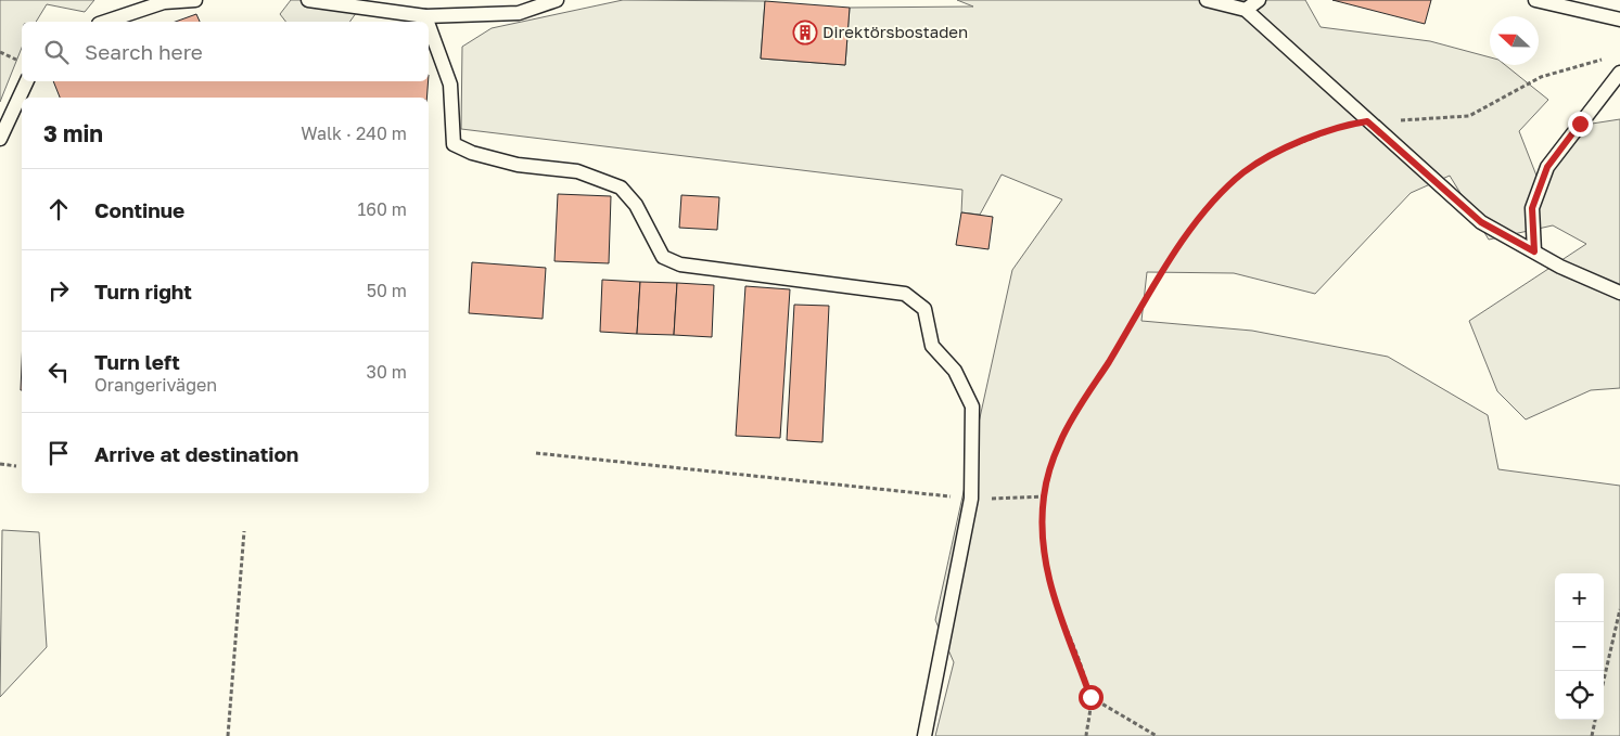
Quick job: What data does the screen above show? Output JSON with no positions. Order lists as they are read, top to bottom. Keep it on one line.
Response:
{"places":{"building":["Direktörsbostaden"]},"north":"left","page":{"search":"Search here","heading":["3 min","Walk · 240 m"],"list":[["Continue","160 m"],["Turn right","50 m"],["Turn left","Orangerivägen","30 m"],"Arrive at destination"],"map_buttons":["+","−"]}}
